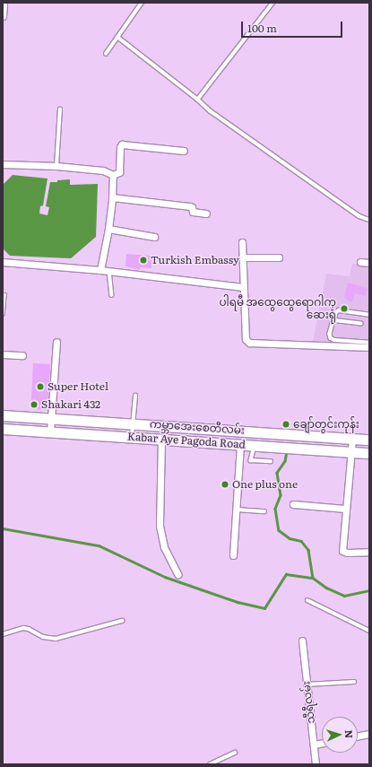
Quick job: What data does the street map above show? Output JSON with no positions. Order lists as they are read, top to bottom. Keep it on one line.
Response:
{"streets":{"main road":["ကမ္ဘာအေးစေတီလမ်း","Kabar Aye Pagoda Road"],"street":["သီရီလမ်း"]},"places":["Turkish Embassy","ပါရမီ အထွေထွေရောဂါကု ဆေးရုံ","Super Hotel","Shakari 432","ချော်တွင်းကုန်း","One plus one"],"scale_bar":"100 m","north":"right"}
